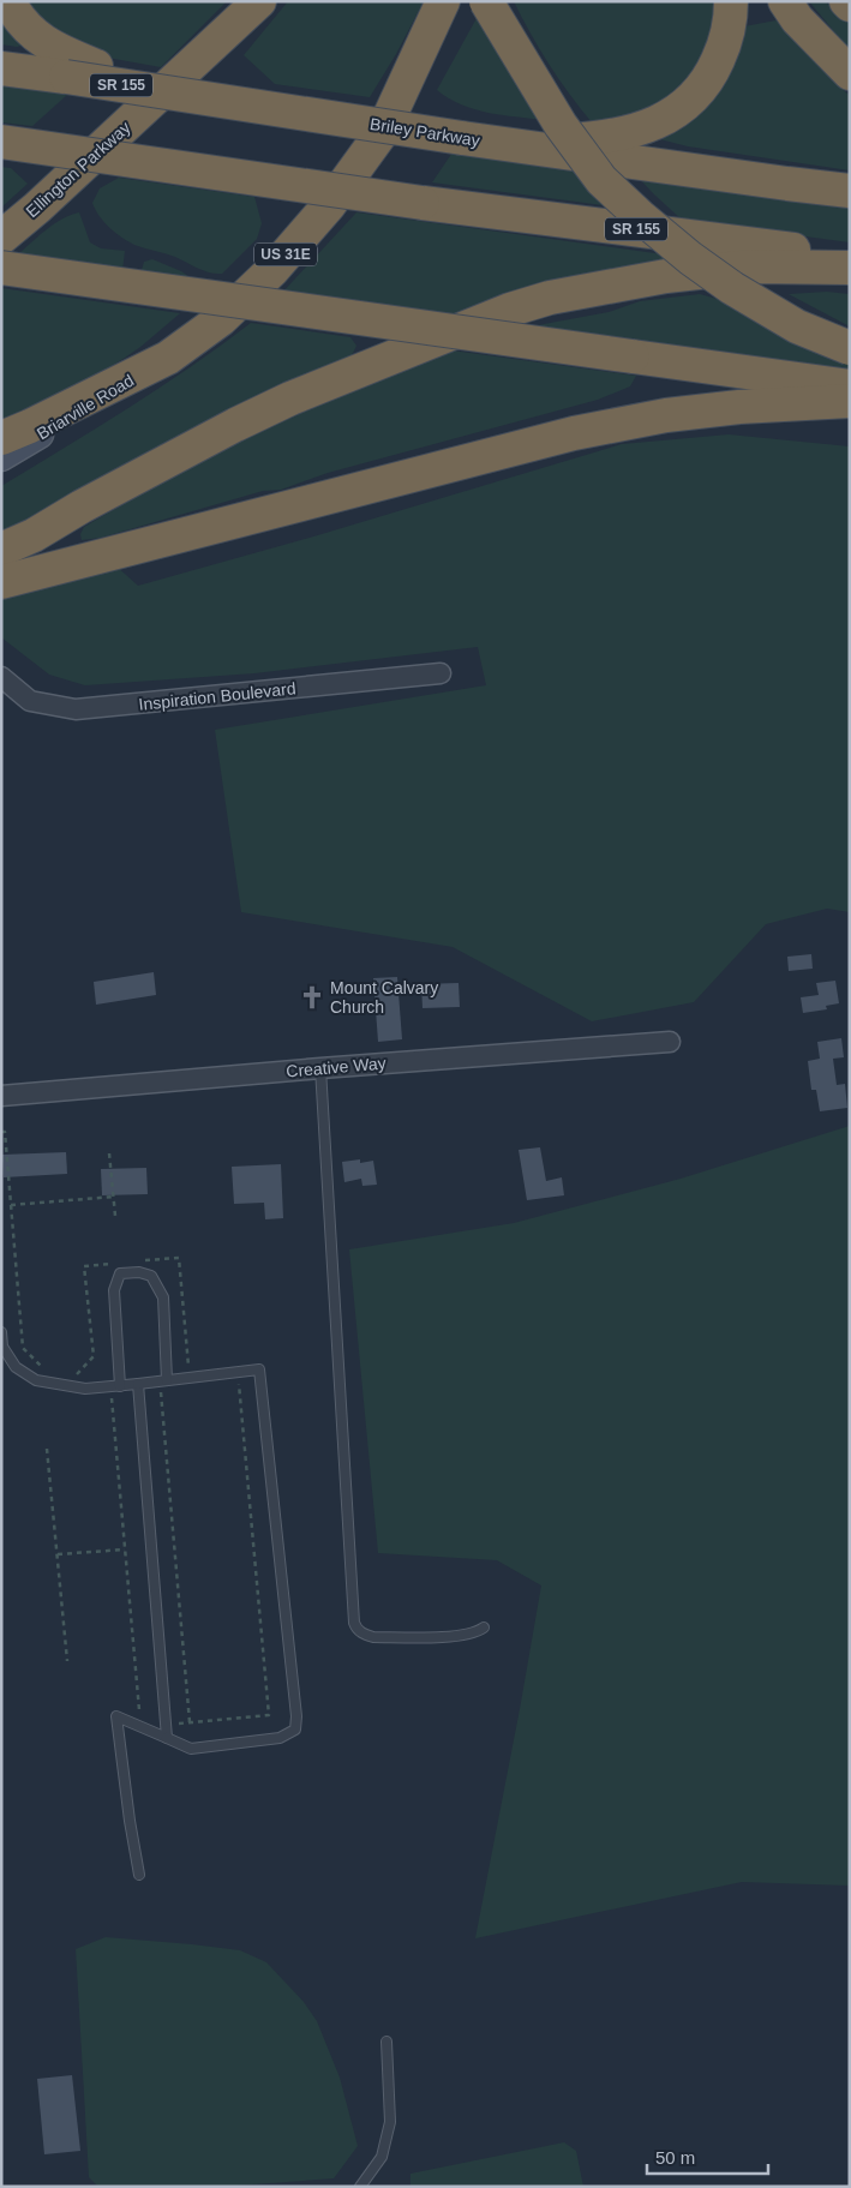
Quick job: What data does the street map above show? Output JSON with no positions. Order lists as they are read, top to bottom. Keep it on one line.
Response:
{"streets":{"highway":["SR 155","Briley Parkway","Ellington Parkway","US 31E"],"main road":["Briarville Road"],"street":["Inspiration Boulevard","Creative Way"]},"crossings":[["US 31E","Briarville Road"]],"places":{"church":["Mount Calvary Church"]},"scale_bar":"50 m"}
